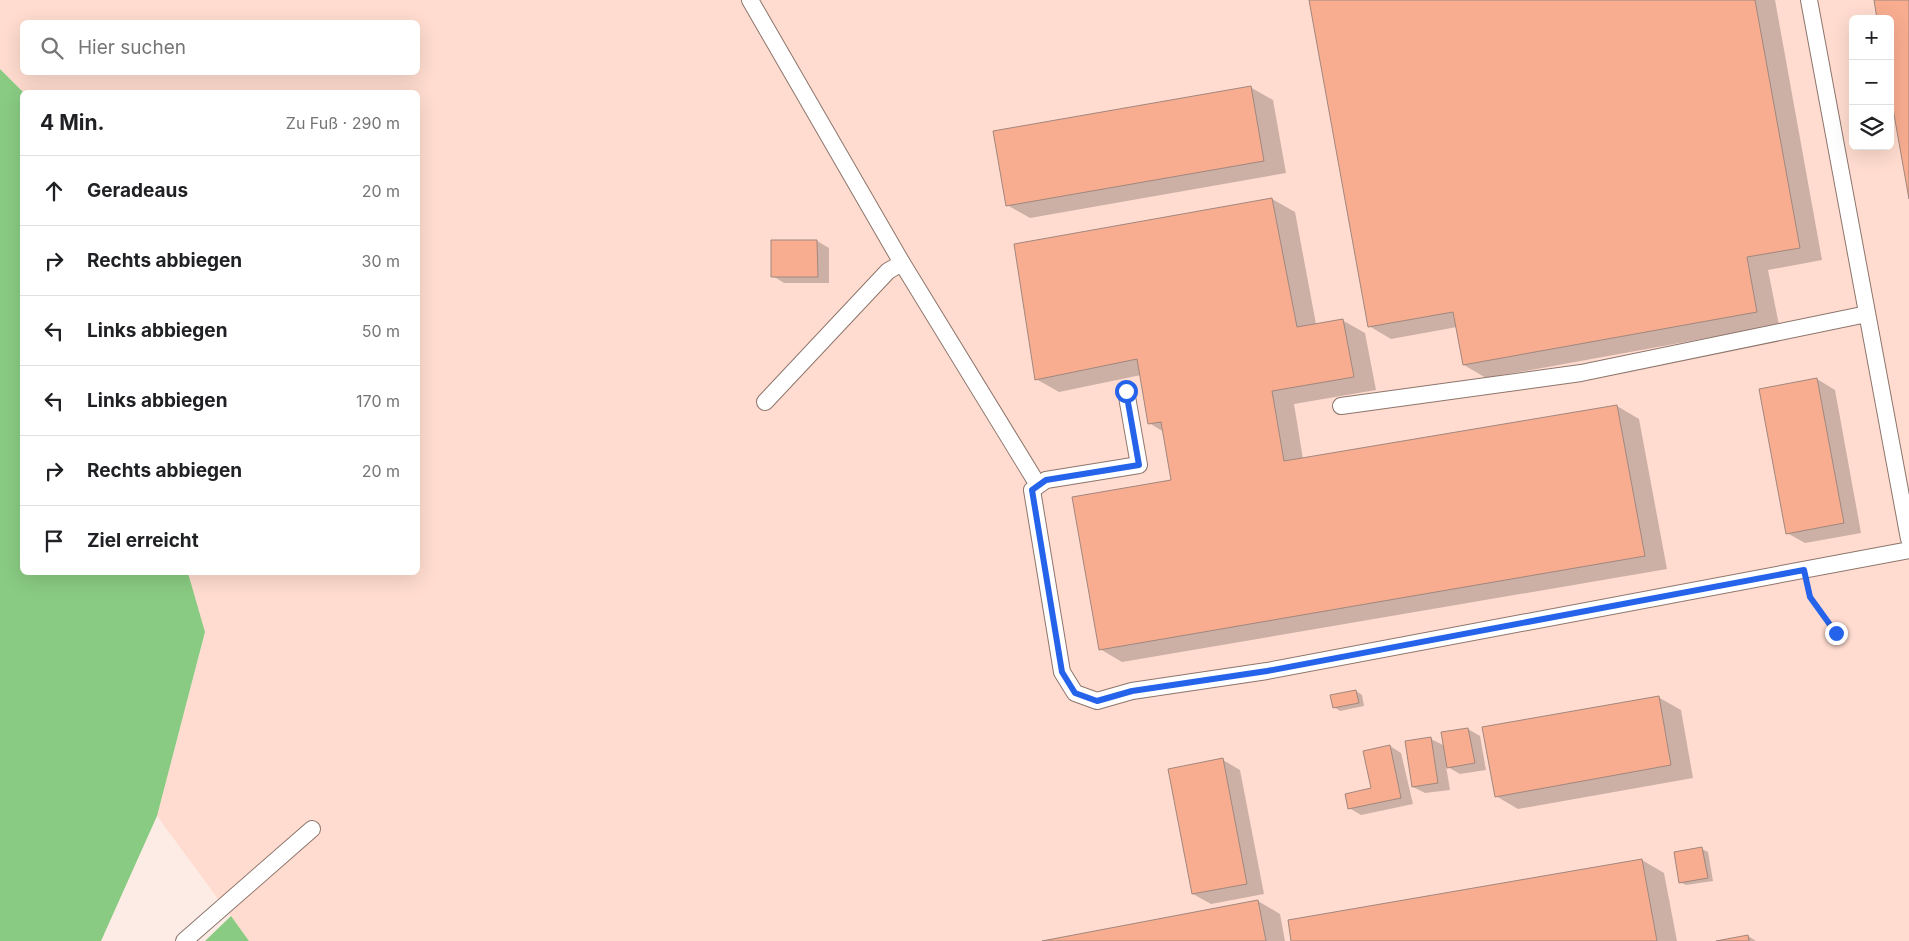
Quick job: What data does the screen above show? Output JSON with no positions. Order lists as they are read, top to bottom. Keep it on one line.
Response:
{"page":{"map_buttons":["+","−"],"search":"Hier suchen","heading":["4 Min.","Zu Fuß · 290 m"],"list":[["Geradeaus","20 m"],["Rechts abbiegen","30 m"],["Links abbiegen","50 m"],["Links abbiegen","170 m"],["Rechts abbiegen","20 m"],"Ziel erreicht"]}}
